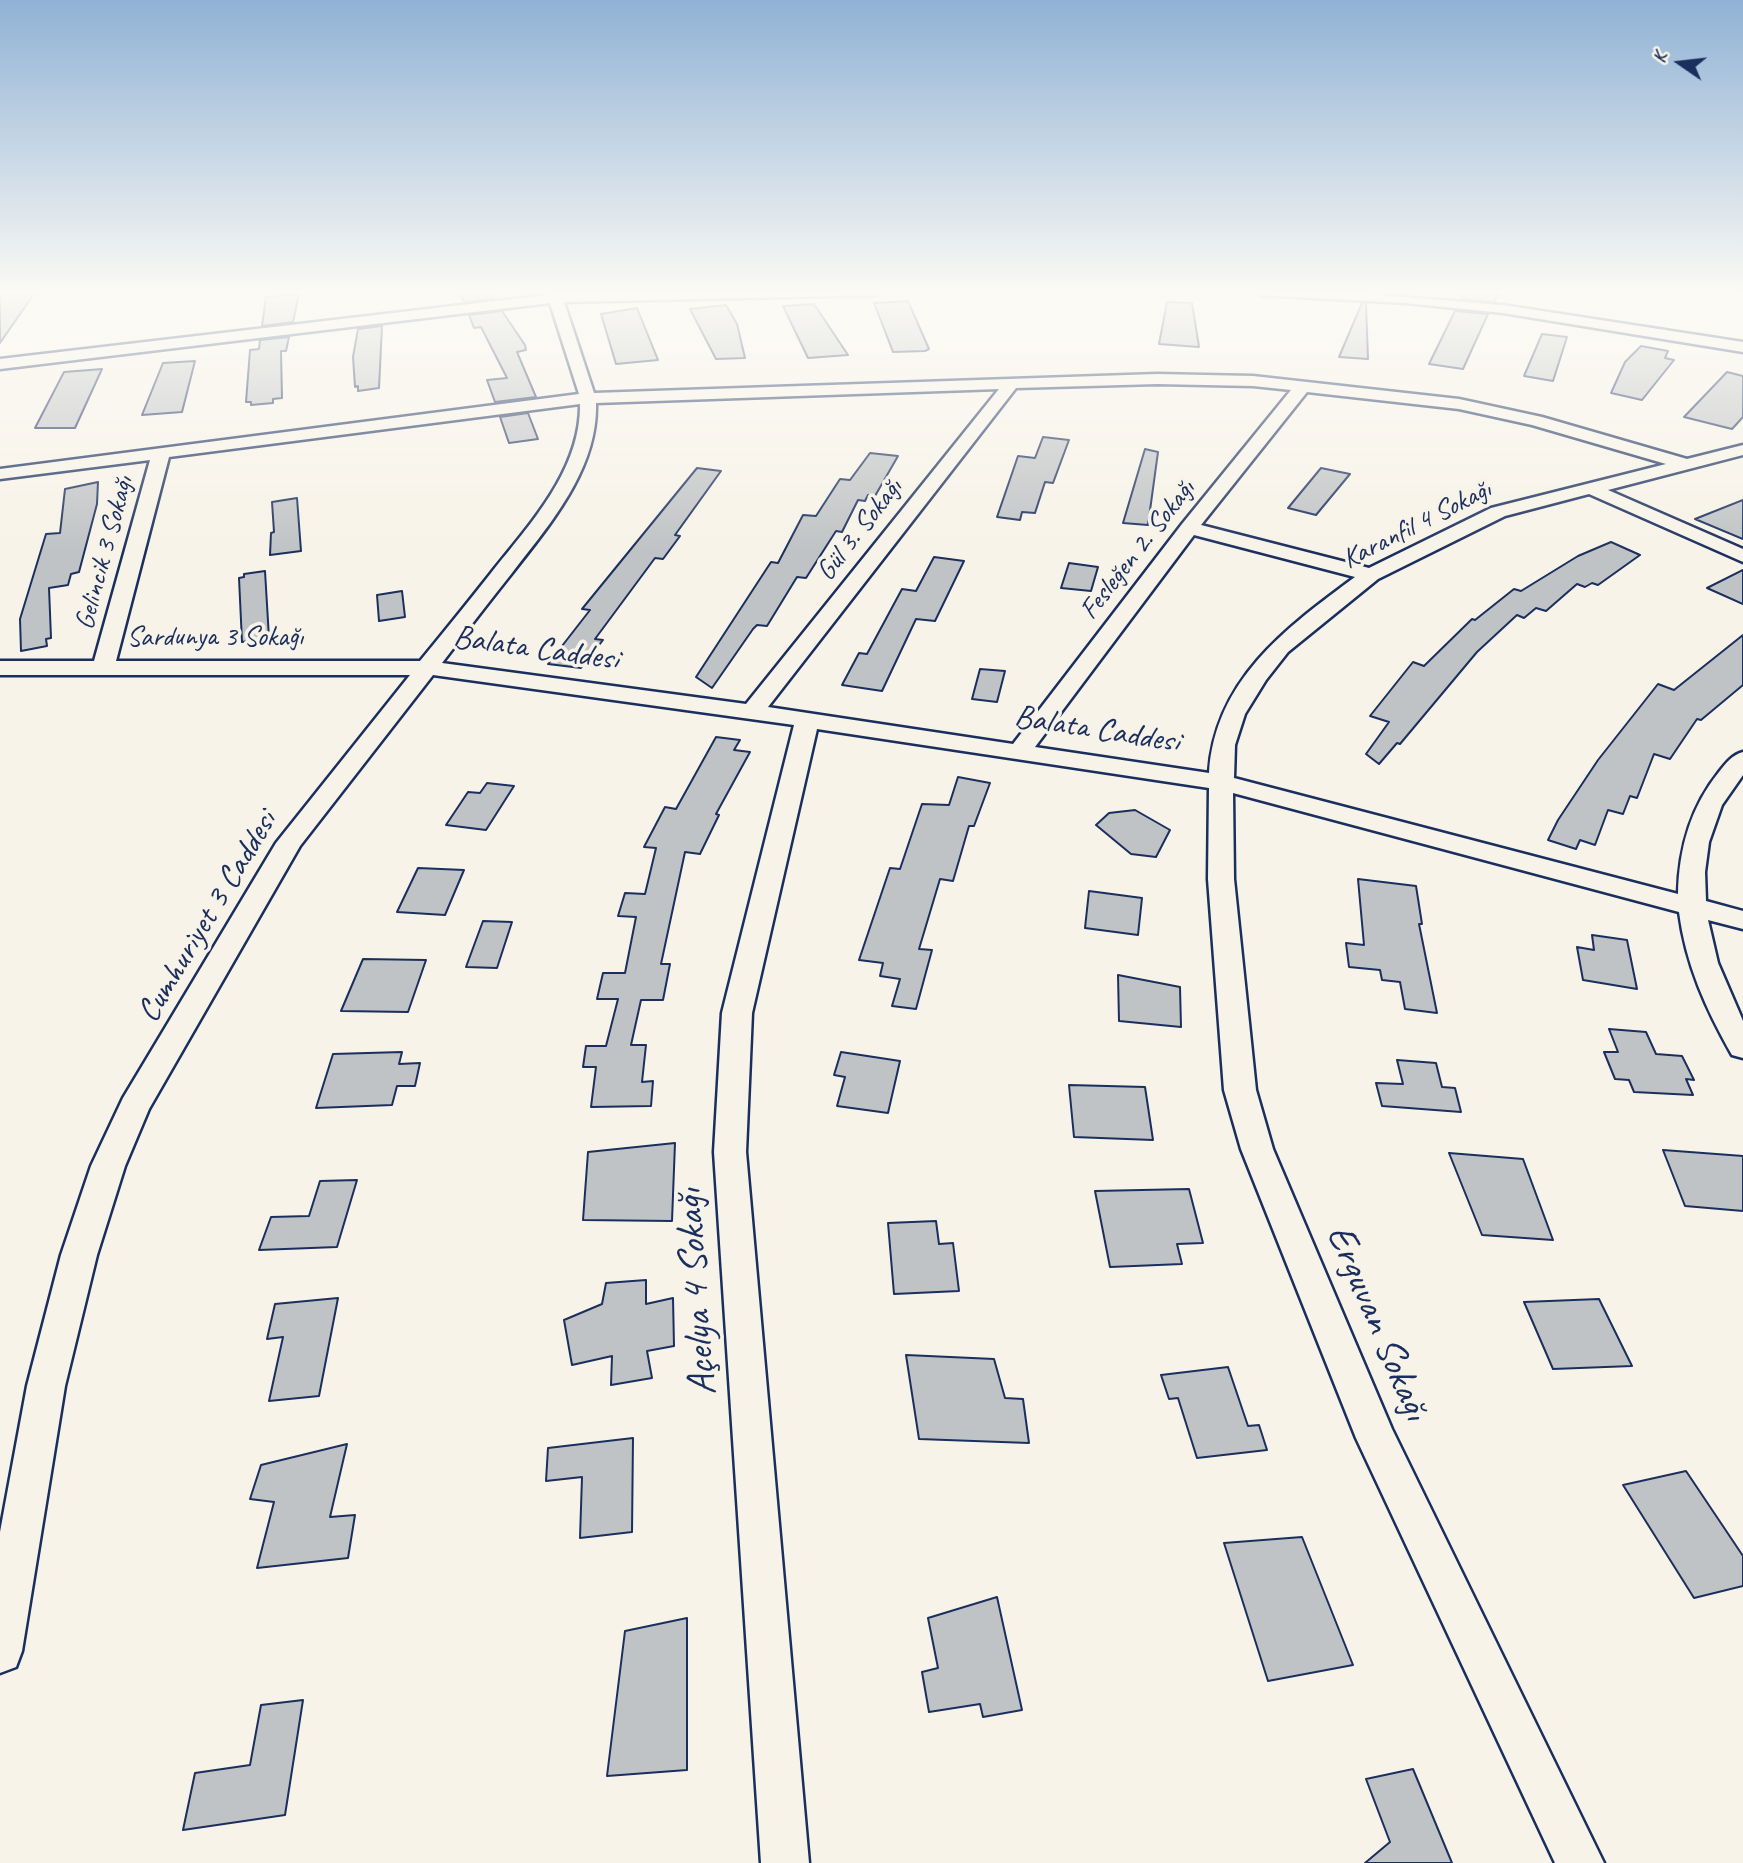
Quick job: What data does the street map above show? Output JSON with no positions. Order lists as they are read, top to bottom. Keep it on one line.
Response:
{"streets":{"street":["Karanfil 4 Sokağı","Gül 3. Sokağı","Fesleğen 2. Sokağı","Gelincik 3 Sokağı","Sardunya 3 Sokağı","Balata Caddesi","Cumhuriyet 3 Caddesi","Açelya 4 Sokağı","Erguvan Sokağı"]},"crossings":[["Karanfil 4 Sokağı","Balata Caddesi"],["Karanfil 4 Sokağı","Erguvan Sokağı"],["Gül 3. Sokağı","Balata Caddesi"],["Fesleğen 2. Sokağı","Balata Caddesi"],["Gelincik 3 Sokağı","Sardunya 3 Sokağı"],["Sardunya 3 Sokağı","Balata Caddesi"],["Sardunya 3 Sokağı","Cumhuriyet 3 Caddesi"],["Balata Caddesi","Cumhuriyet 3 Caddesi"],["Balata Caddesi","Açelya 4 Sokağı"],["Balata Caddesi","Erguvan Sokağı"]],"north":"left"}
